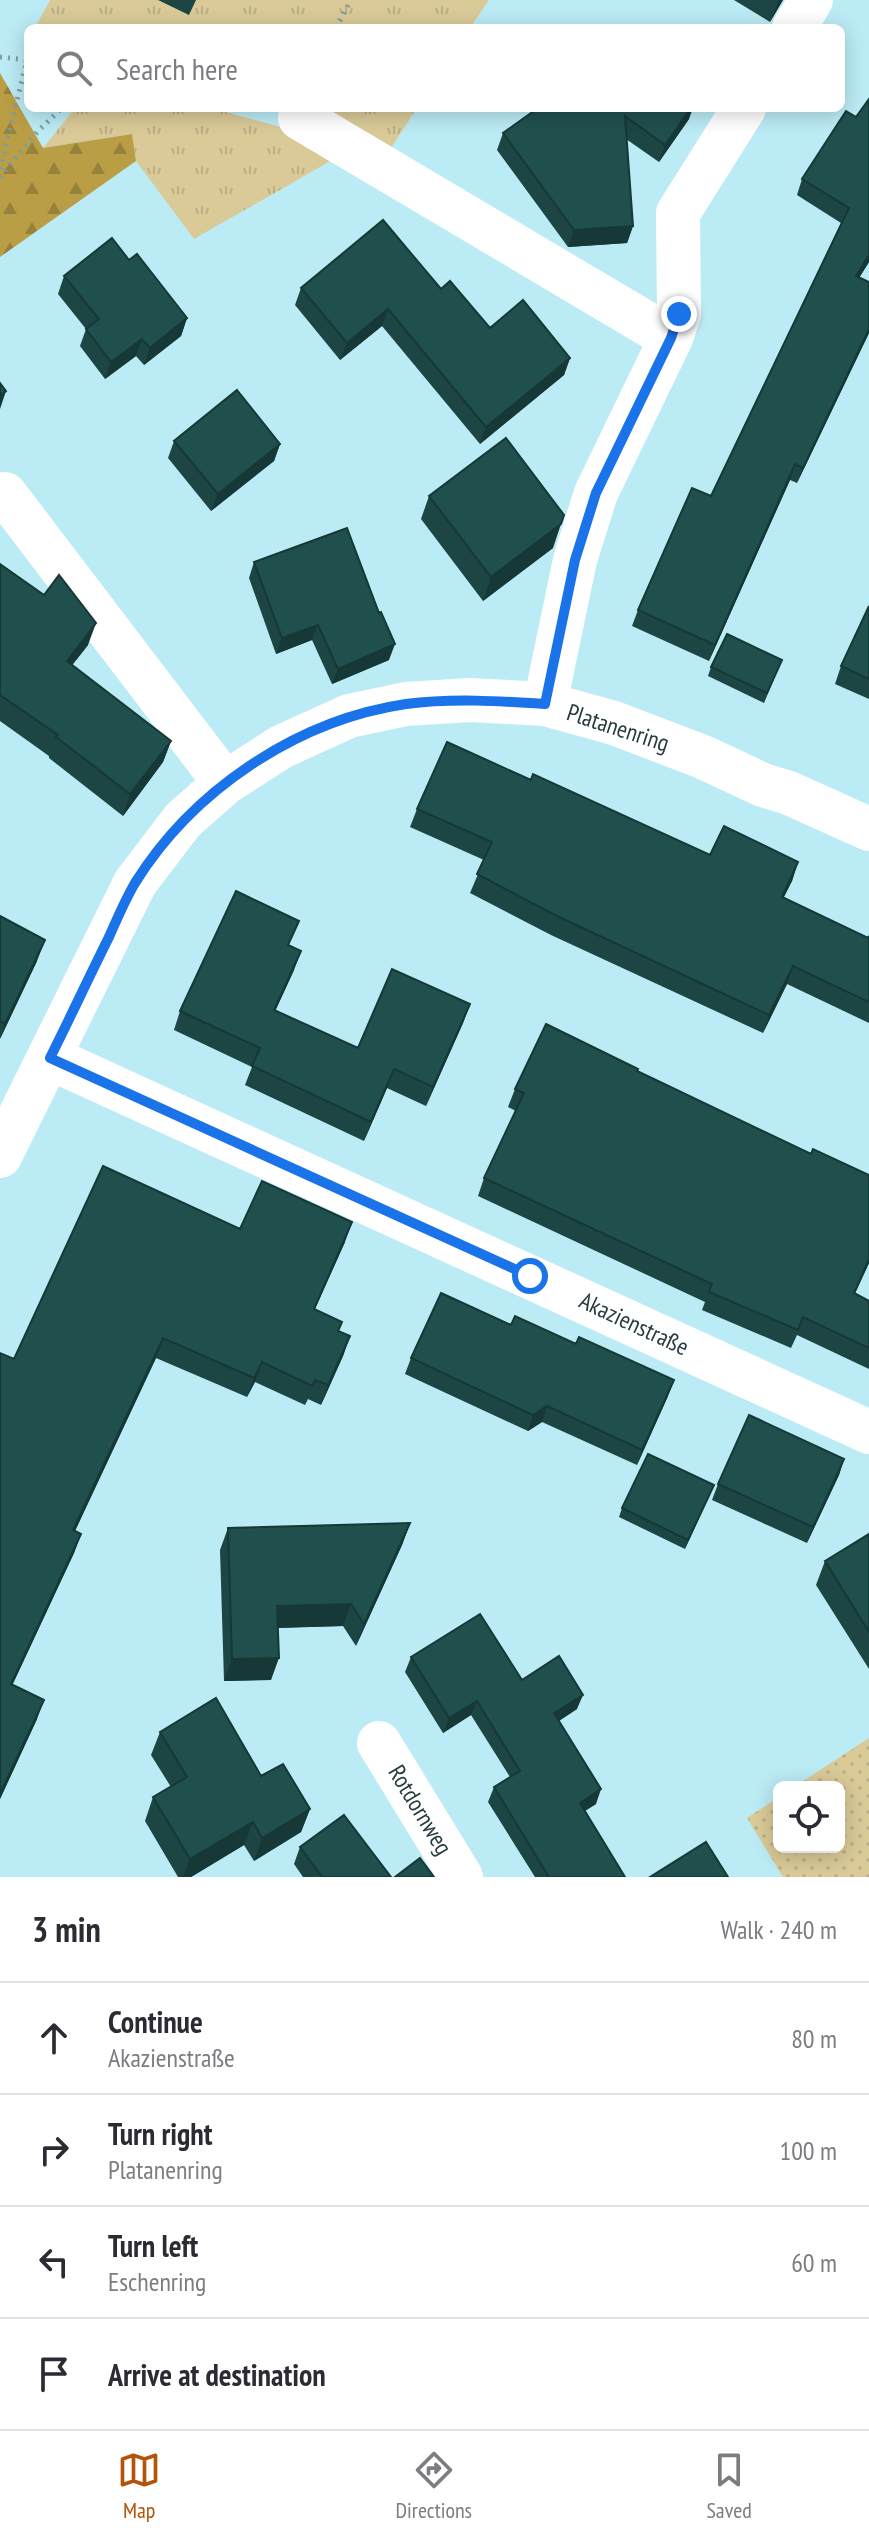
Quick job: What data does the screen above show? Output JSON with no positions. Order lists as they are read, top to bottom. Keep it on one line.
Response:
{"streets":{"street":["Platanenring","Akazienstraße","Rotdornweg"]},"crossings":[["Platanenring","Akazienstraße"]],"page":{"search":"Search here","heading":["3 min","Walk · 240 m"],"list":[["Continue","Akazienstraße","80 m"],["Turn right","Platanenring","100 m"],["Turn left","Eschenring","60 m"],"Arrive at destination"],"nav":["Map","Directions","Saved"]}}
